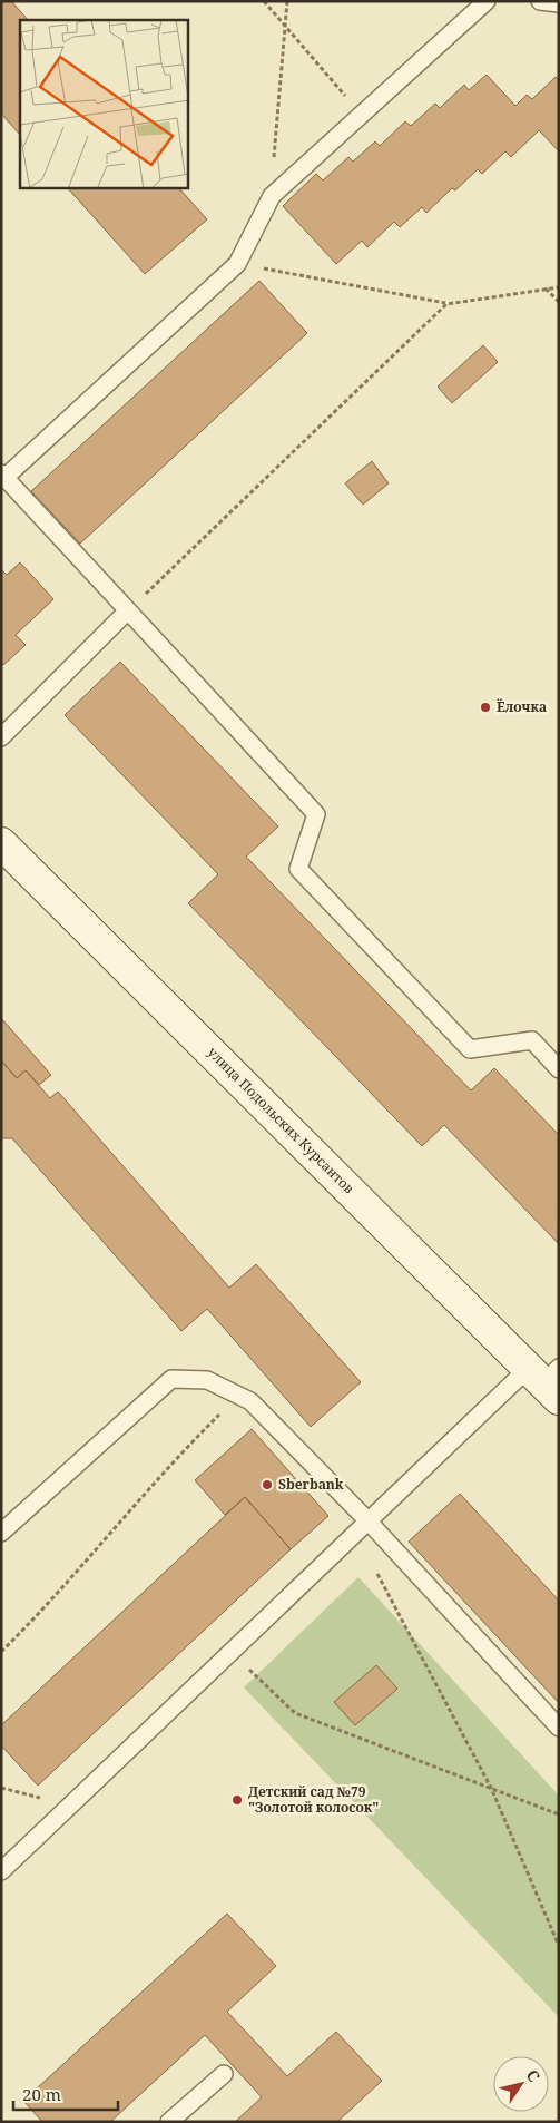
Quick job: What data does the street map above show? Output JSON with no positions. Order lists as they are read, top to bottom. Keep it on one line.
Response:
{"streets":{"street":["улица Подольских Курсантов"]},"places":["Ёлочка","Sberbank","Детский сад №79 \"Золотой колосок\""],"scale_bar":"20 m","north":"top right"}
